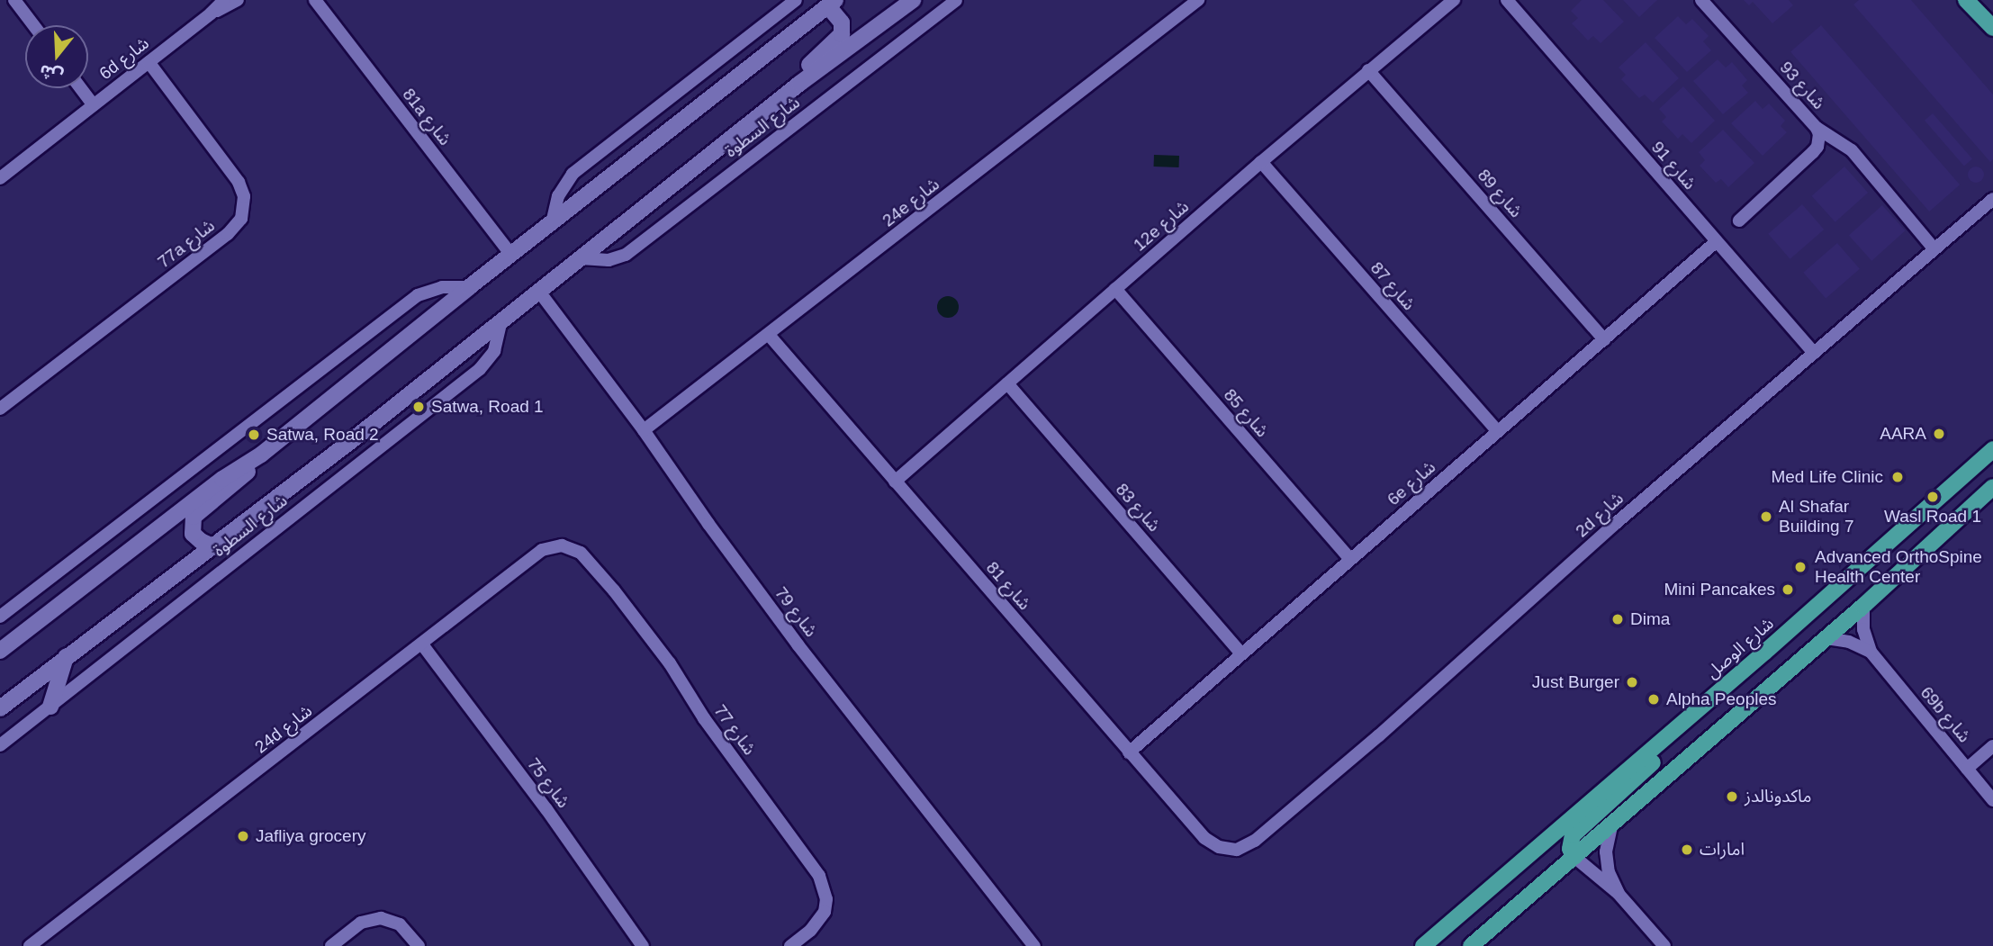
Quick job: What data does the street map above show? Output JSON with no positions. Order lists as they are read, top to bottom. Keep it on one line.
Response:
{"streets":{"main road":["شارع السطوة","شارع الوصل"],"street":["6d شارع","شارع 93","81a شارع","شارع 91","شارع 89","24e شارع","12e شارع","77a شارع","شارع 87","شارع 85","6e شارع","شارع 83","2d شارع","شارع 81","شارع 79","69b شارع","24d شارع","شارع 77","شارع 75"]},"crossings":[["6d شارع","77a شارع"],["شارع السطوة","شارع 79"],["شارع 91","6e شارع"],["شارع 91","2d شارع"],["شارع 89","12e شارع"],["شارع 89","6e شارع"],["24e شارع","شارع 81"],["24e شارع","شارع 79"],["12e شارع","شارع 87"],["12e شارع","شارع 85"],["12e شارع","شارع 83"],["12e شارع","شارع 81"],["شارع 87","6e شارع"],["شارع 85","6e شارع"],["6e شارع","شارع 83"],["6e شارع","شارع 81"],["2d شارع","شارع 81"],["24d شارع","شارع 77"],["24d شارع","شارع 75"]],"places":["Satwa, Road 1","AARA","Satwa, Road 2","Med Life Clinic","Wasl Road 1","Al Shafar Building 7","Advanced OrthoSpine Health Center","Mini Pancakes","Dima","Just Burger","Alpha Peoples","ماكدونالدز","Jafliya grocery","امارات"],"north":"bottom"}
